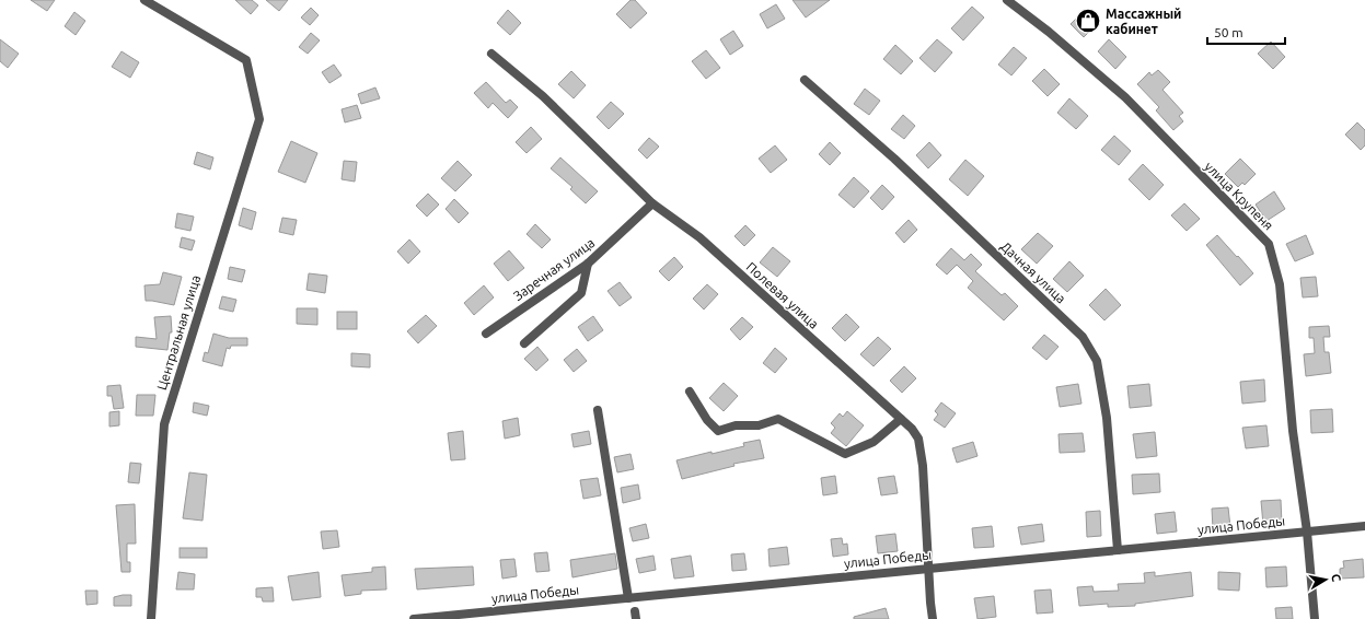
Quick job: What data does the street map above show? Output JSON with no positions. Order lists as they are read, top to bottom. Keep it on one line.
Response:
{"streets":{"street":["улица Крупеня","Заречная улица","Дачная улица","Полевая улица","Центральная улица","улица Победы"]},"crossings":[["улица Крупеня","улица Победы"],["Заречная улица","Полевая улица"],["Дачная улица","улица Победы"],["Полевая улица","улица Победы"]],"places":{"shop":["Массажный кабинет"]},"scale_bar":"50 m","north":"right"}
